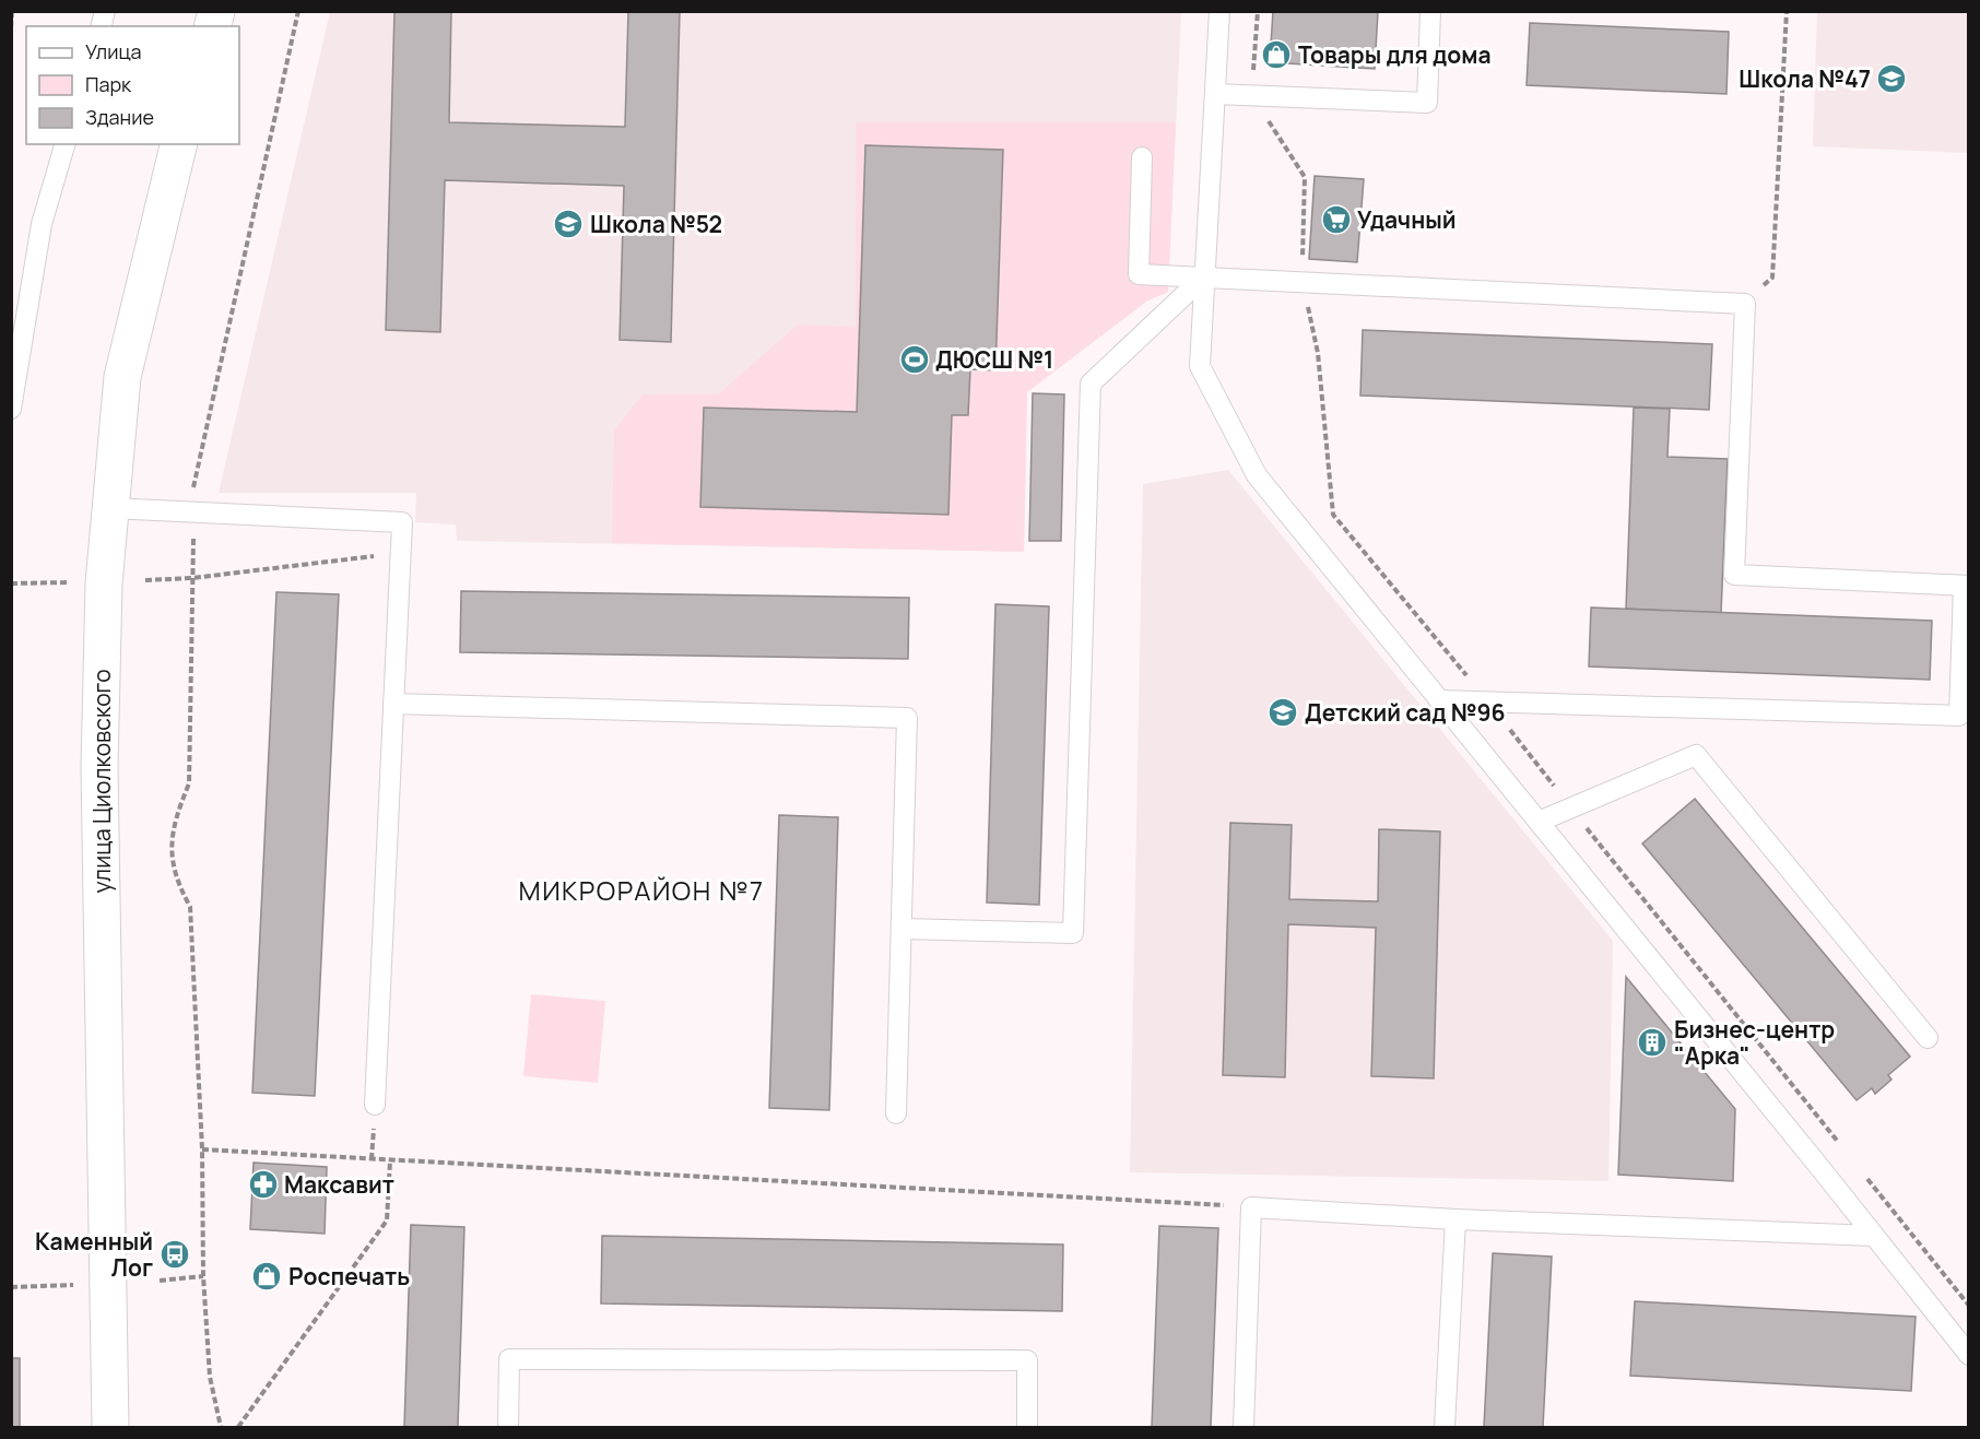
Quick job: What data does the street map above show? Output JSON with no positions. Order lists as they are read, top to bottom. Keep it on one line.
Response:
{"streets":{"main road":["улица Циолковского"]},"districts":["МИКРОРАЙОН №7"],"places":{"shop":["Товары для дома","Роспечать"],"school or university":["Школа №47","Школа №52","Детский сад №96"],"supermarket":["Удачный"],"sports":["ДЮСШ №1"],"building":["Бизнес-центр \"Арка\""],"pharmacy":["Максавит"],"bus stop":["Каменный Лог"]},"legend":["Улица","Парк","Здание"]}
